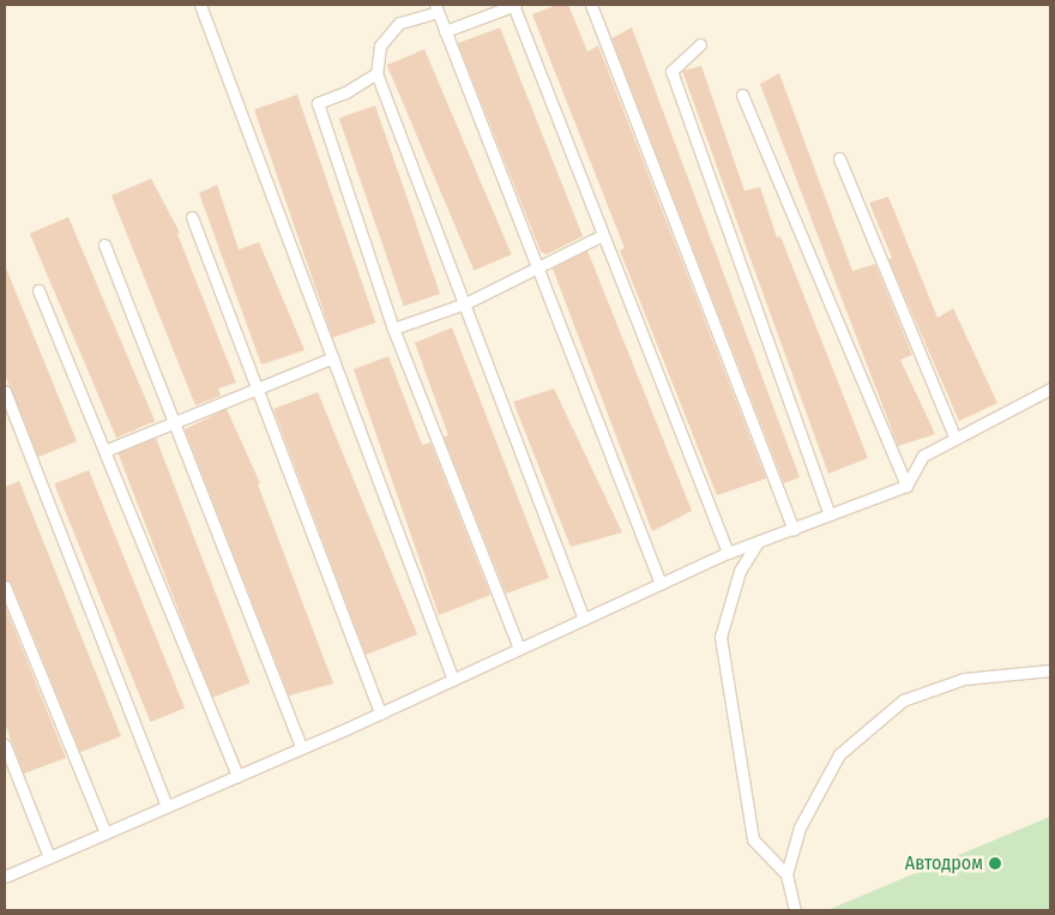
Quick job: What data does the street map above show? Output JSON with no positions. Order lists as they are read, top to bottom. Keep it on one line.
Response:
{"places":["Автодром"]}
